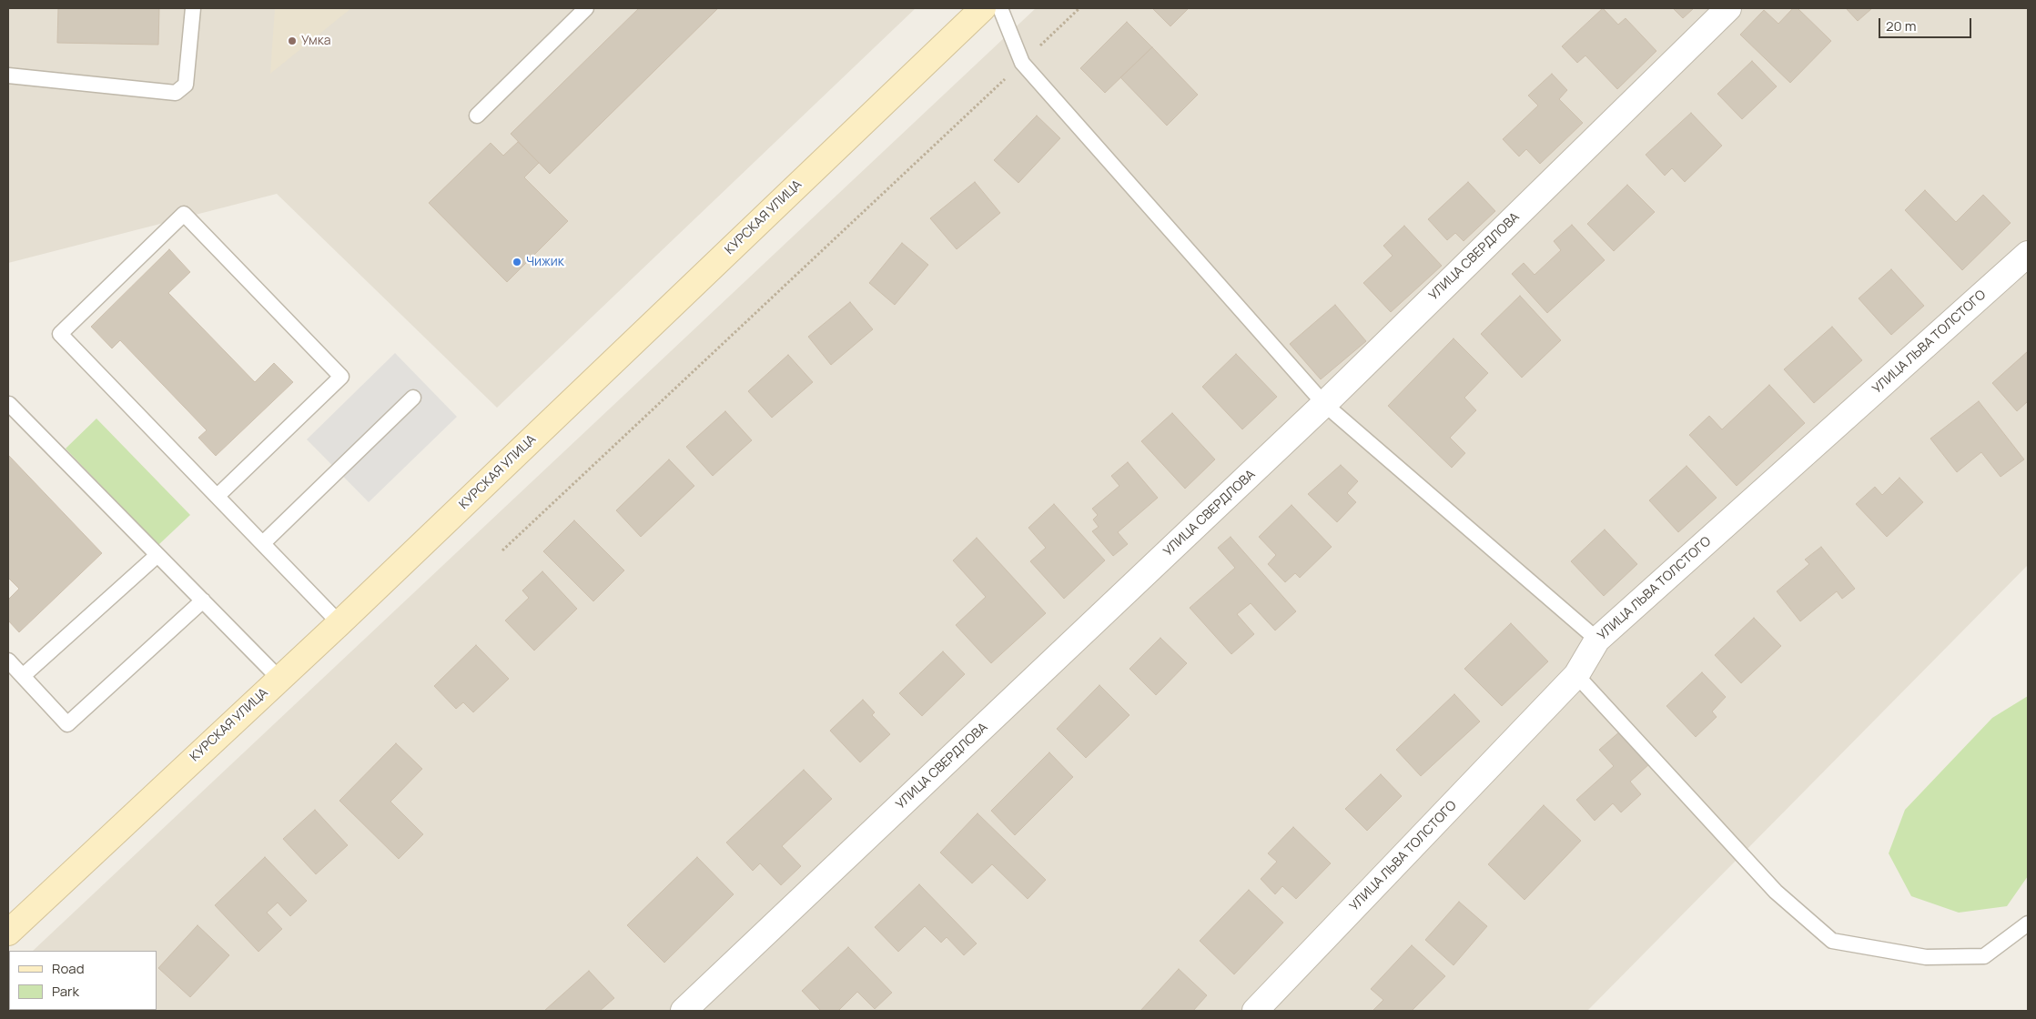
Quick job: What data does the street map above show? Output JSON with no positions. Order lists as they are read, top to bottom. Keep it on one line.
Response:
{"streets":{"street":["КУРСКАЯ УЛИЦА","УЛИЦА СВЕРДЛОВА","УЛИЦА ЛЬВА ТОЛСТОГО"]},"places":["Умка","Чижик"],"legend":["Road","Park"],"scale_bar":"20 m"}
